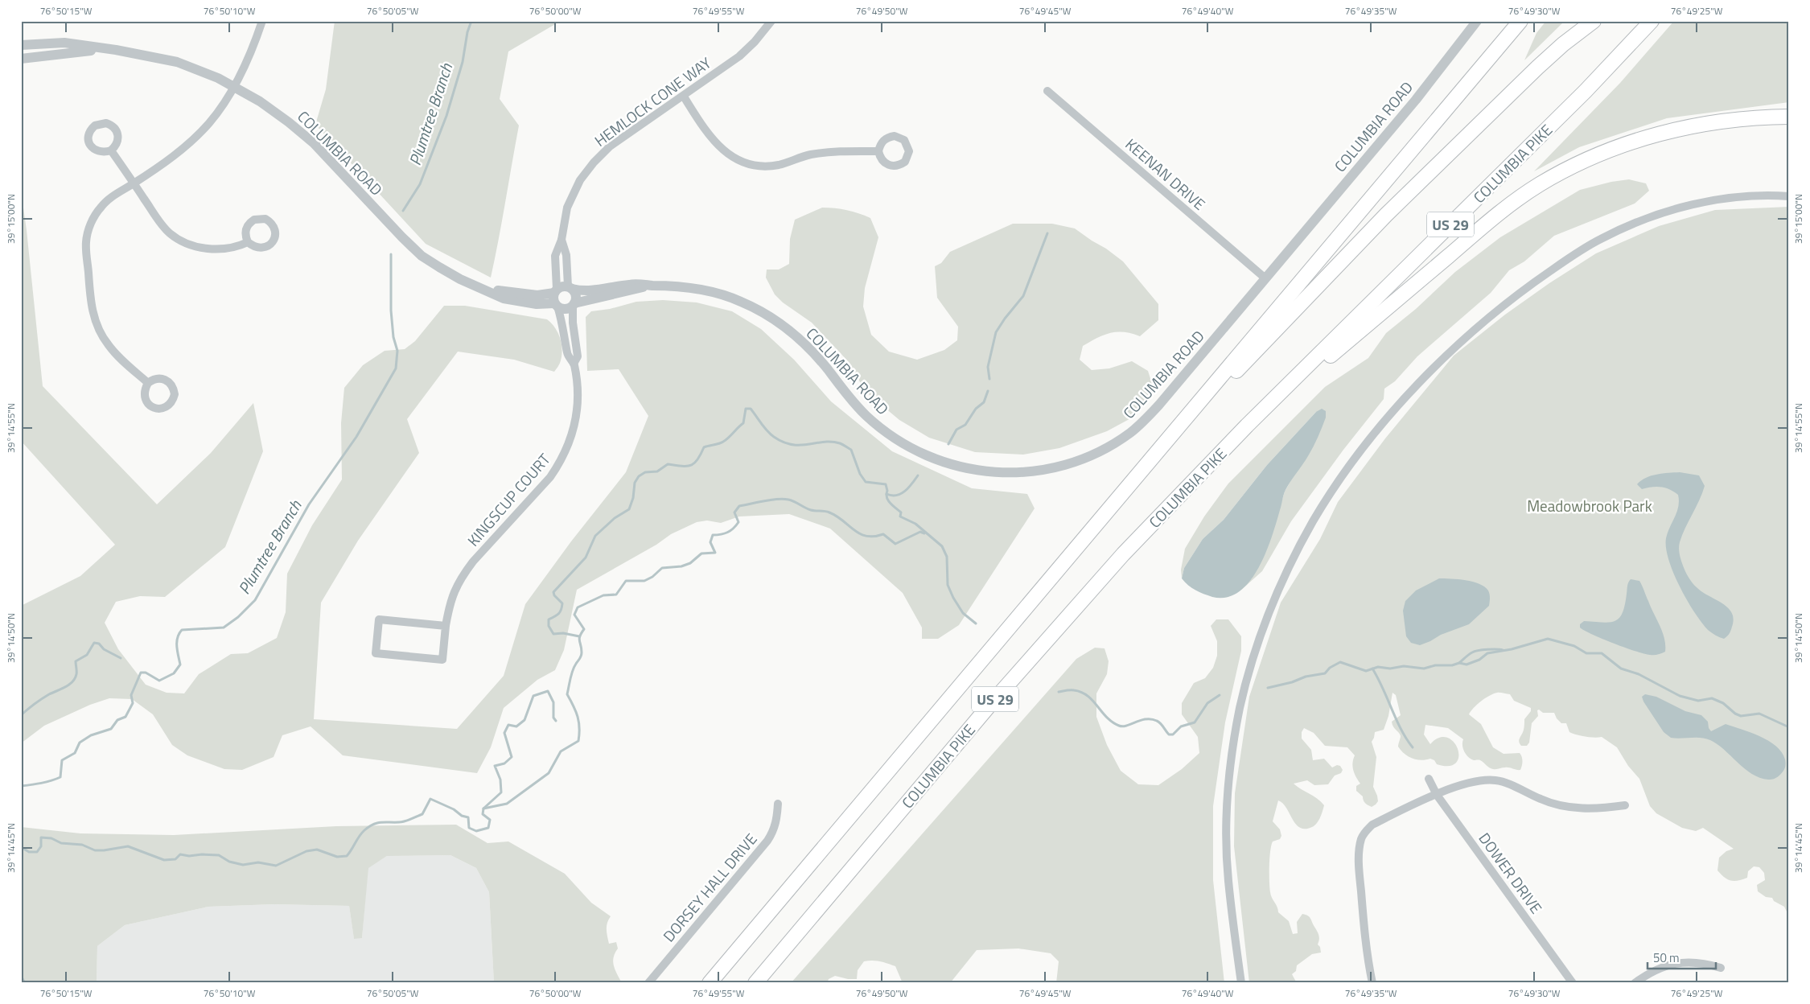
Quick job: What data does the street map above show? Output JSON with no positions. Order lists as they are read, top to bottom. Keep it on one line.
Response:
{"streets":{"highway":["COLUMBIA PIKE","US 29"],"street":["HEMLOCK CONE WAY","COLUMBIA ROAD","KEENAN DRIVE","KINGSCUP COURT","DOWER DRIVE","DORSEY HALL DRIVE"]},"crossings":[["HEMLOCK CONE WAY","COLUMBIA ROAD"],["HEMLOCK CONE WAY","KINGSCUP COURT"],["COLUMBIA ROAD","KEENAN DRIVE"],["COLUMBIA ROAD","KINGSCUP COURT"]],"water":["Plumtree Branch"],"parks":["Meadowbrook Park"],"scale_bar":"50 m","coordinates":["76°50'15\"W","76°50'10\"W","76°50'05\"W","76°50'00\"W","76°49'55\"W","76°49'50\"W","76°49'45\"W","76°49'40\"W","76°49'35\"W","76°49'30\"W","76°49'25\"W","39°15'00\"N","39°14'55\"N","39°14'50\"N","39°14'45\"N"]}
